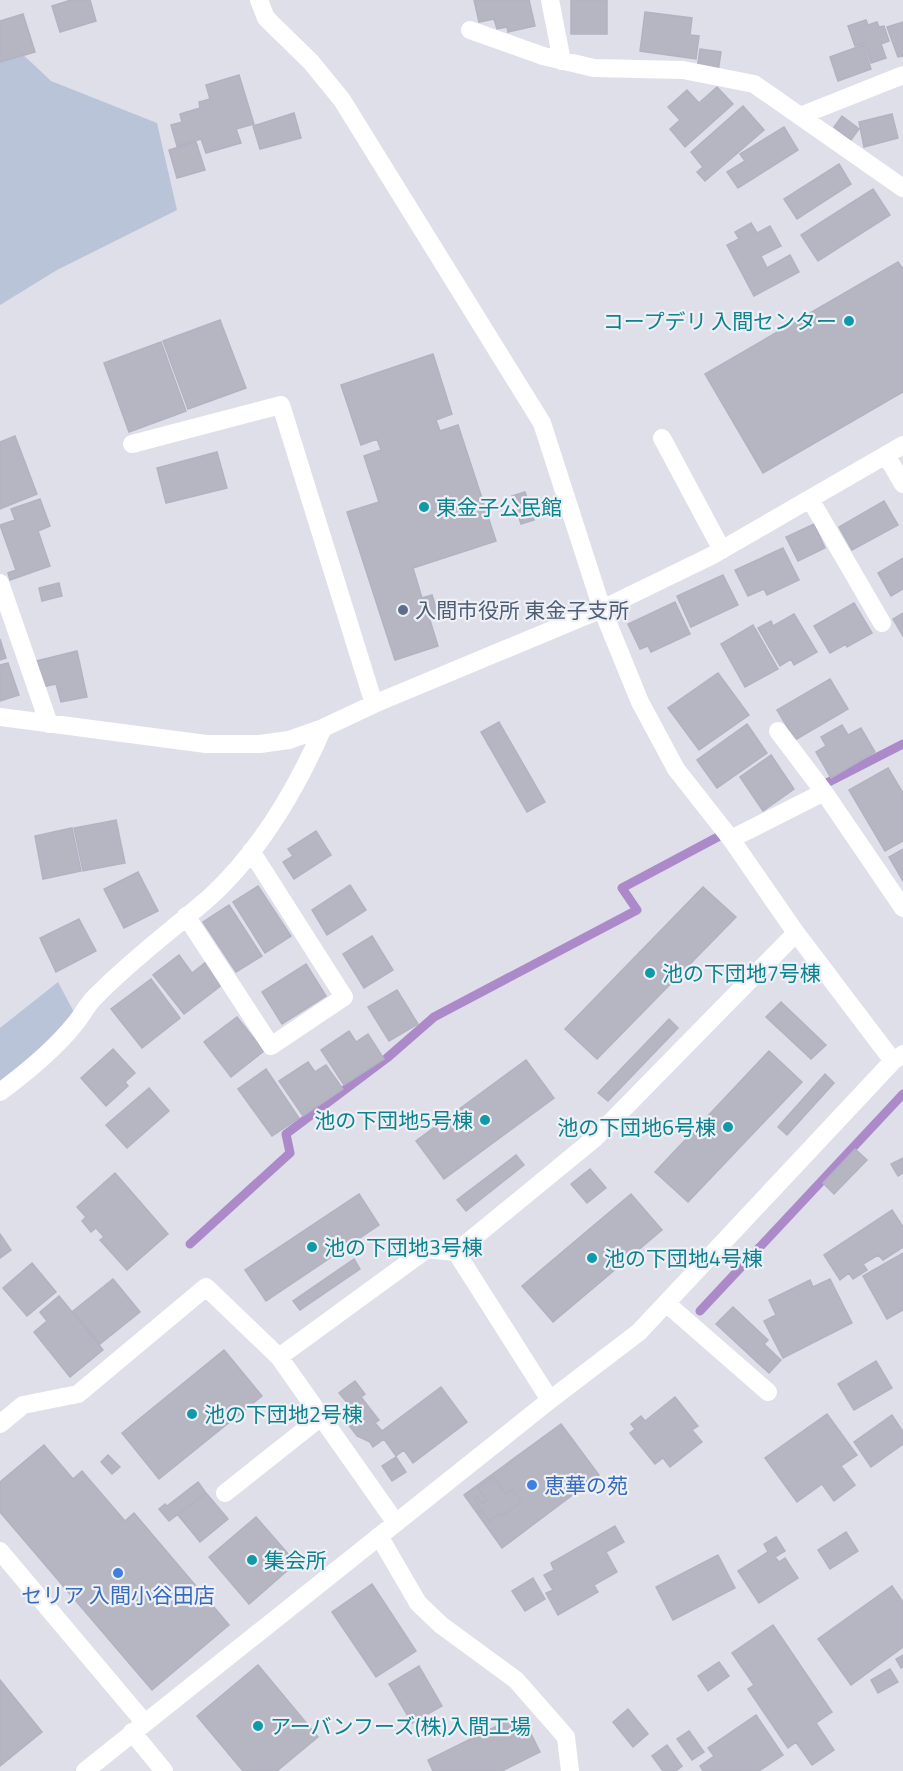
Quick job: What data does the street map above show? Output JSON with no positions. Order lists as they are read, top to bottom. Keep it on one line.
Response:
{"places":["コープデリ 入間センター","東金子公民館","入間市役所 東金子支所","池の下団地7号棟","池の下団地5号棟","池の下団地6号棟","池の下団地3号棟","池の下団地4号棟","池の下団地2号棟","恵華の苑","集会所","セリア 入間小谷田店","アーバンフーズ(株)入間工場"]}
